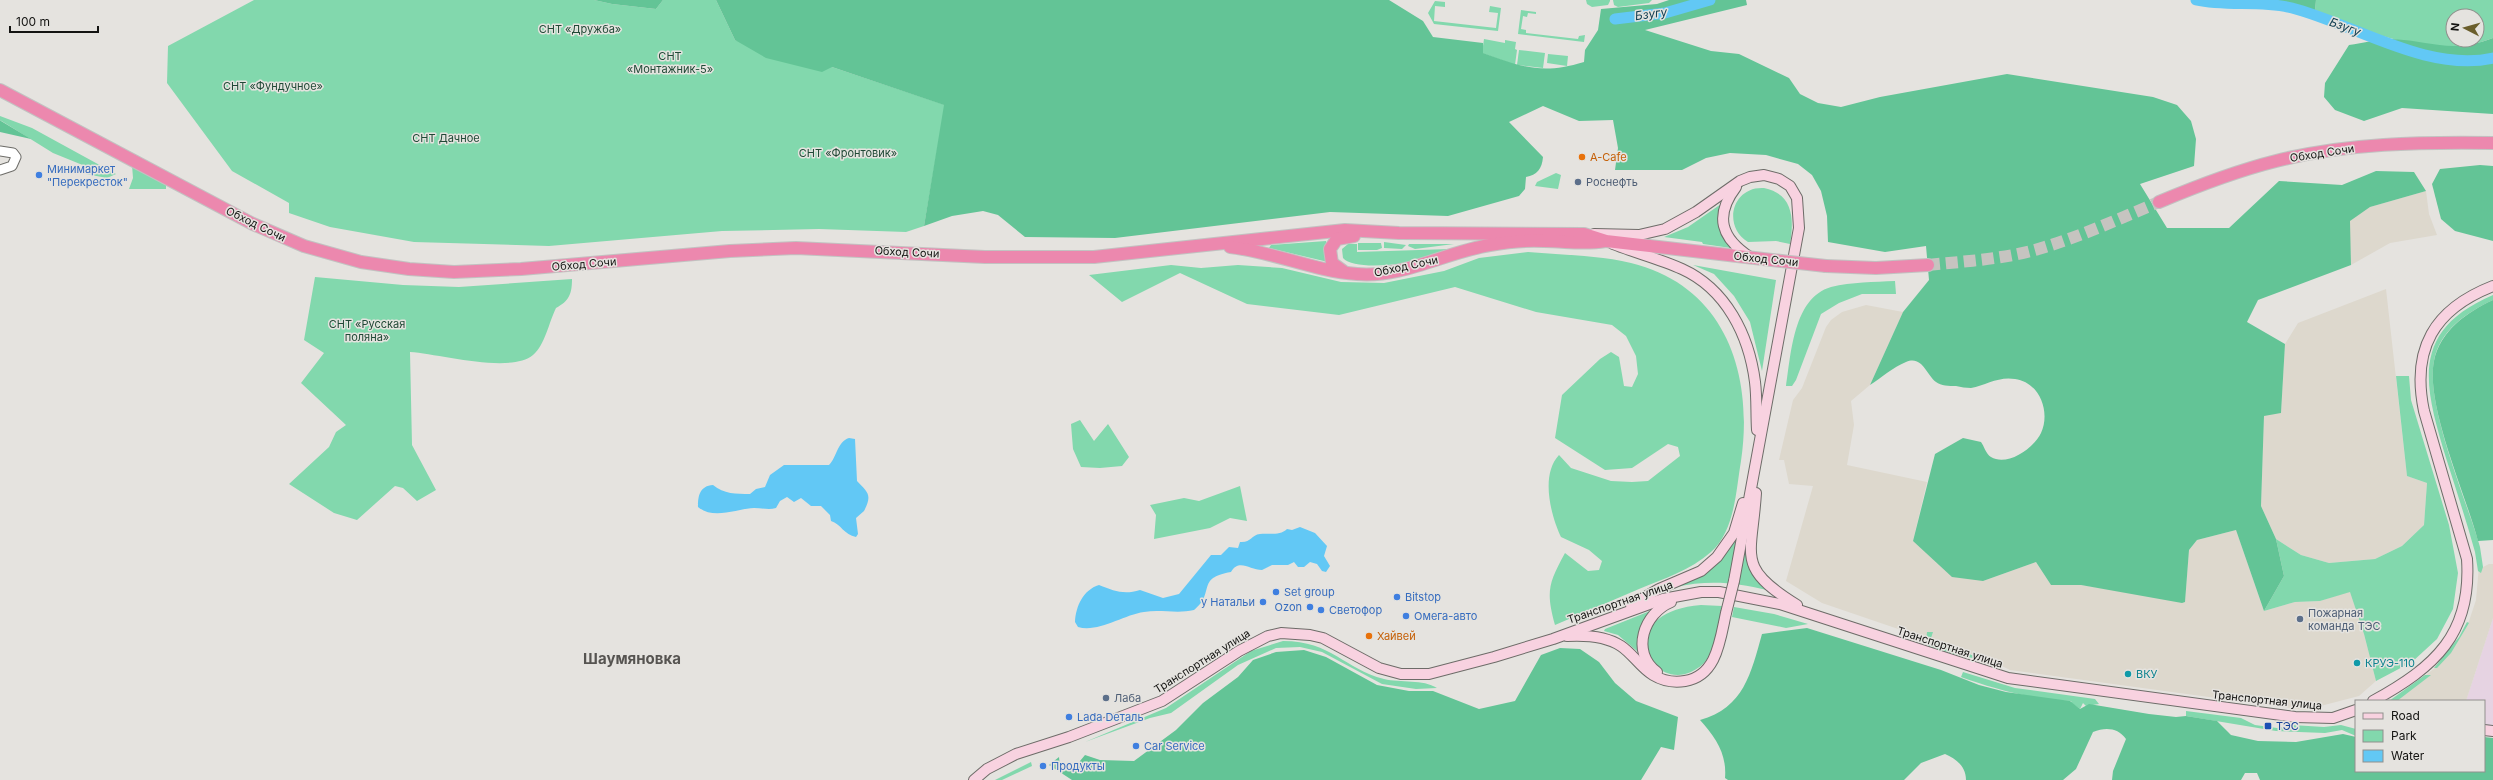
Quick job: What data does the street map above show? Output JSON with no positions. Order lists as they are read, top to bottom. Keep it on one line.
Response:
{"streets":{"highway":["Обход Сочи"],"main road":["Транспортная улица"]},"districts":["Шаумяновка"],"water":["Бзугу"],"parks":["СНТ «Дружба»","СНТ «Монтажник-5»","СНТ «Фундучное»","СНТ Дачное","СНТ «Фронтовик»","СНТ «Русская поляна»"],"places":{"other":["A-Cafe","Минимаркет \"Перекресток\"","Роснефть","Set group","Bitstop","у Натальи","Ozon","Светофор","Омега-авто","Пожарная команда ТЭС","Хайвей","КРУЭ-110","ВКУ","Лаба","Lada Dеталь","Car Service","Продукты"],"transit":["ТЭС"]},"legend":["Road","Park","Water"],"scale_bar":"100 m","north":"left"}
